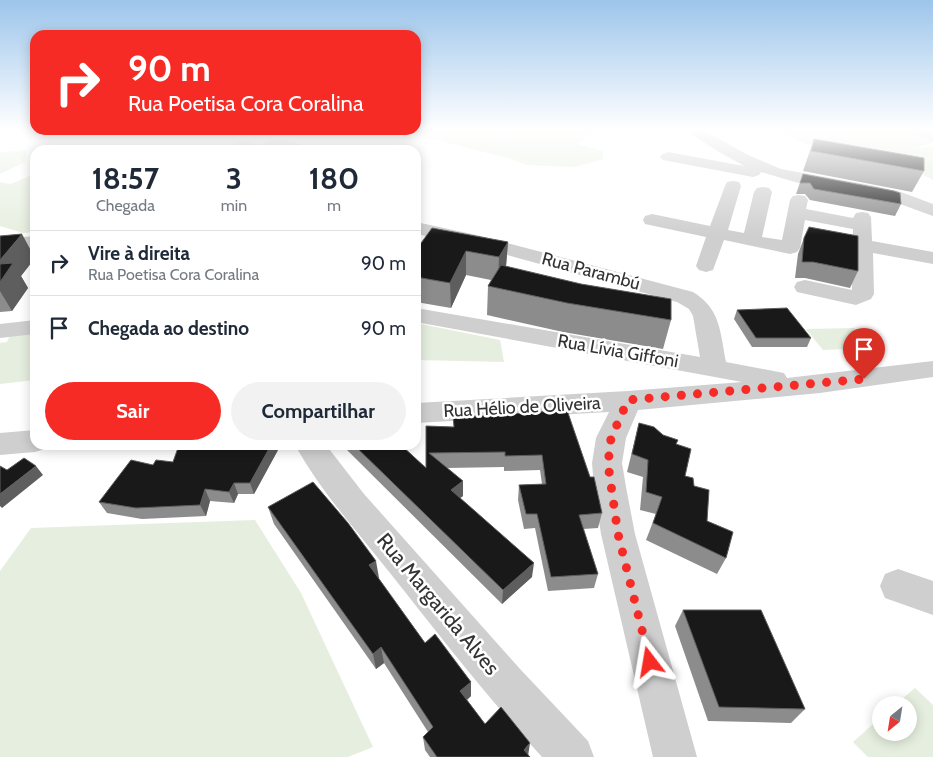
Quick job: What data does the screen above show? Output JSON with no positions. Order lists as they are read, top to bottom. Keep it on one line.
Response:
{"streets":{"street":["Rua Parambú","Rua Lívia Giffoni","Rua Hélio de Oliveira","Rua Margarida Alves"]},"crossings":[["Rua Parambú","Rua Lívia Giffoni"],["Rua Lívia Giffoni","Rua Hélio de Oliveira"]],"north":"bottom left","page":{"turn":["90 m","Rua Poetisa Cora Coralina"],"eta":["18:57","Chegada","3","min","180","m"],"list":[{"name":"Vire à direita","note":"Rua Poetisa Cora Coralina","value":"90 m"},{"name":"Chegada ao destino","value":"90 m"}],"buttons":["Sair","Compartilhar"]}}
